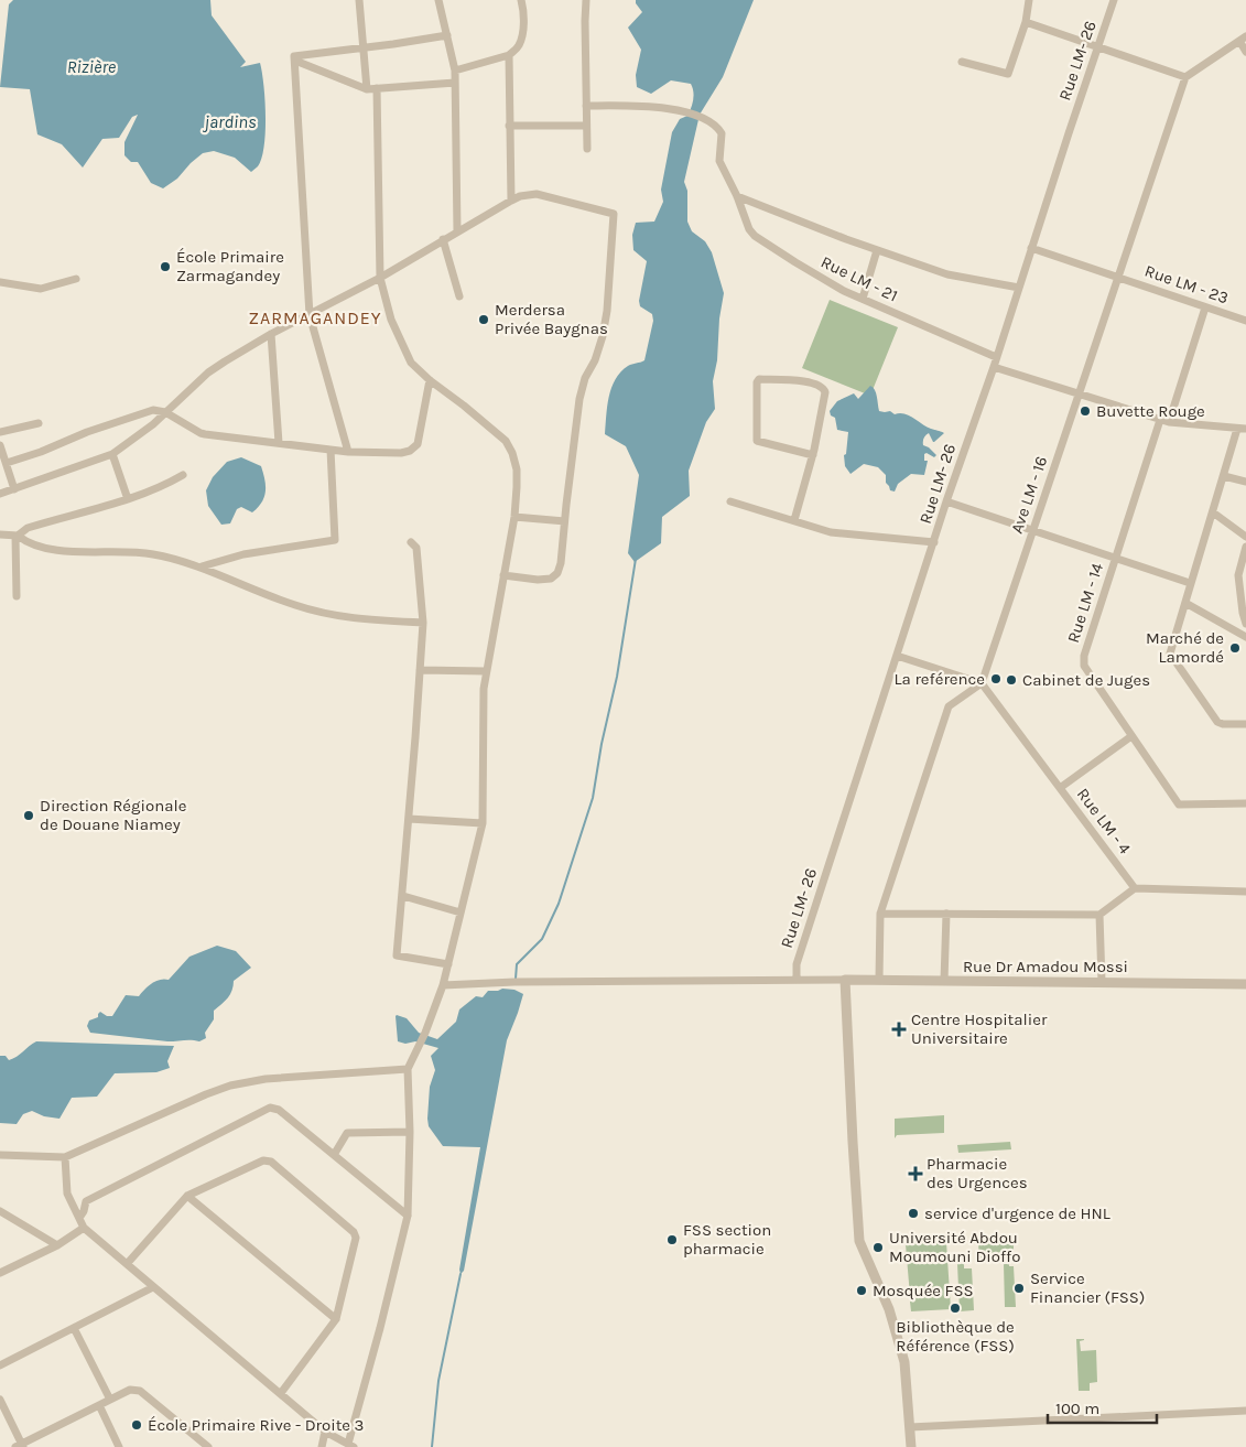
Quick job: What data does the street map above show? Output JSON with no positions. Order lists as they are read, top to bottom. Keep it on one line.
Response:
{"streets":{"street":["Rue LM- 26","Rue LM - 21","Rue LM - 23","Ave LM - 16","Rue LM - 14","Rue LM - 4","Rue Dr Amadou Mossi"]},"crossings":[["Rue LM- 26","Rue LM - 21"],["Rue LM- 26","Rue LM - 23"],["Rue LM - 23","Ave LM - 16"],["Ave LM - 16","Rue LM - 4"]],"districts":["ZARMAGANDEY"],"water":["Rizière","jardins"],"places":{"other":["École Primaire Zarmagandey","Merdersa Privée Baygnas","Buvette Rouge","Marché de Lamordé","La reférence","Cabinet de Juges","Direction Régionale de Douane Niamey","service d'urgence de HNL","FSS section pharmacie","Université Abdou Moumouni Dioffo","Service Financier (FSS)","Mosquée FSS","Bibliothèque de Référence (FSS)","École Primaire Rive - Droite 3"],"health":["Centre Hospitalier Universitaire","Pharmacie des Urgences"]},"scale_bar":"100 m"}
